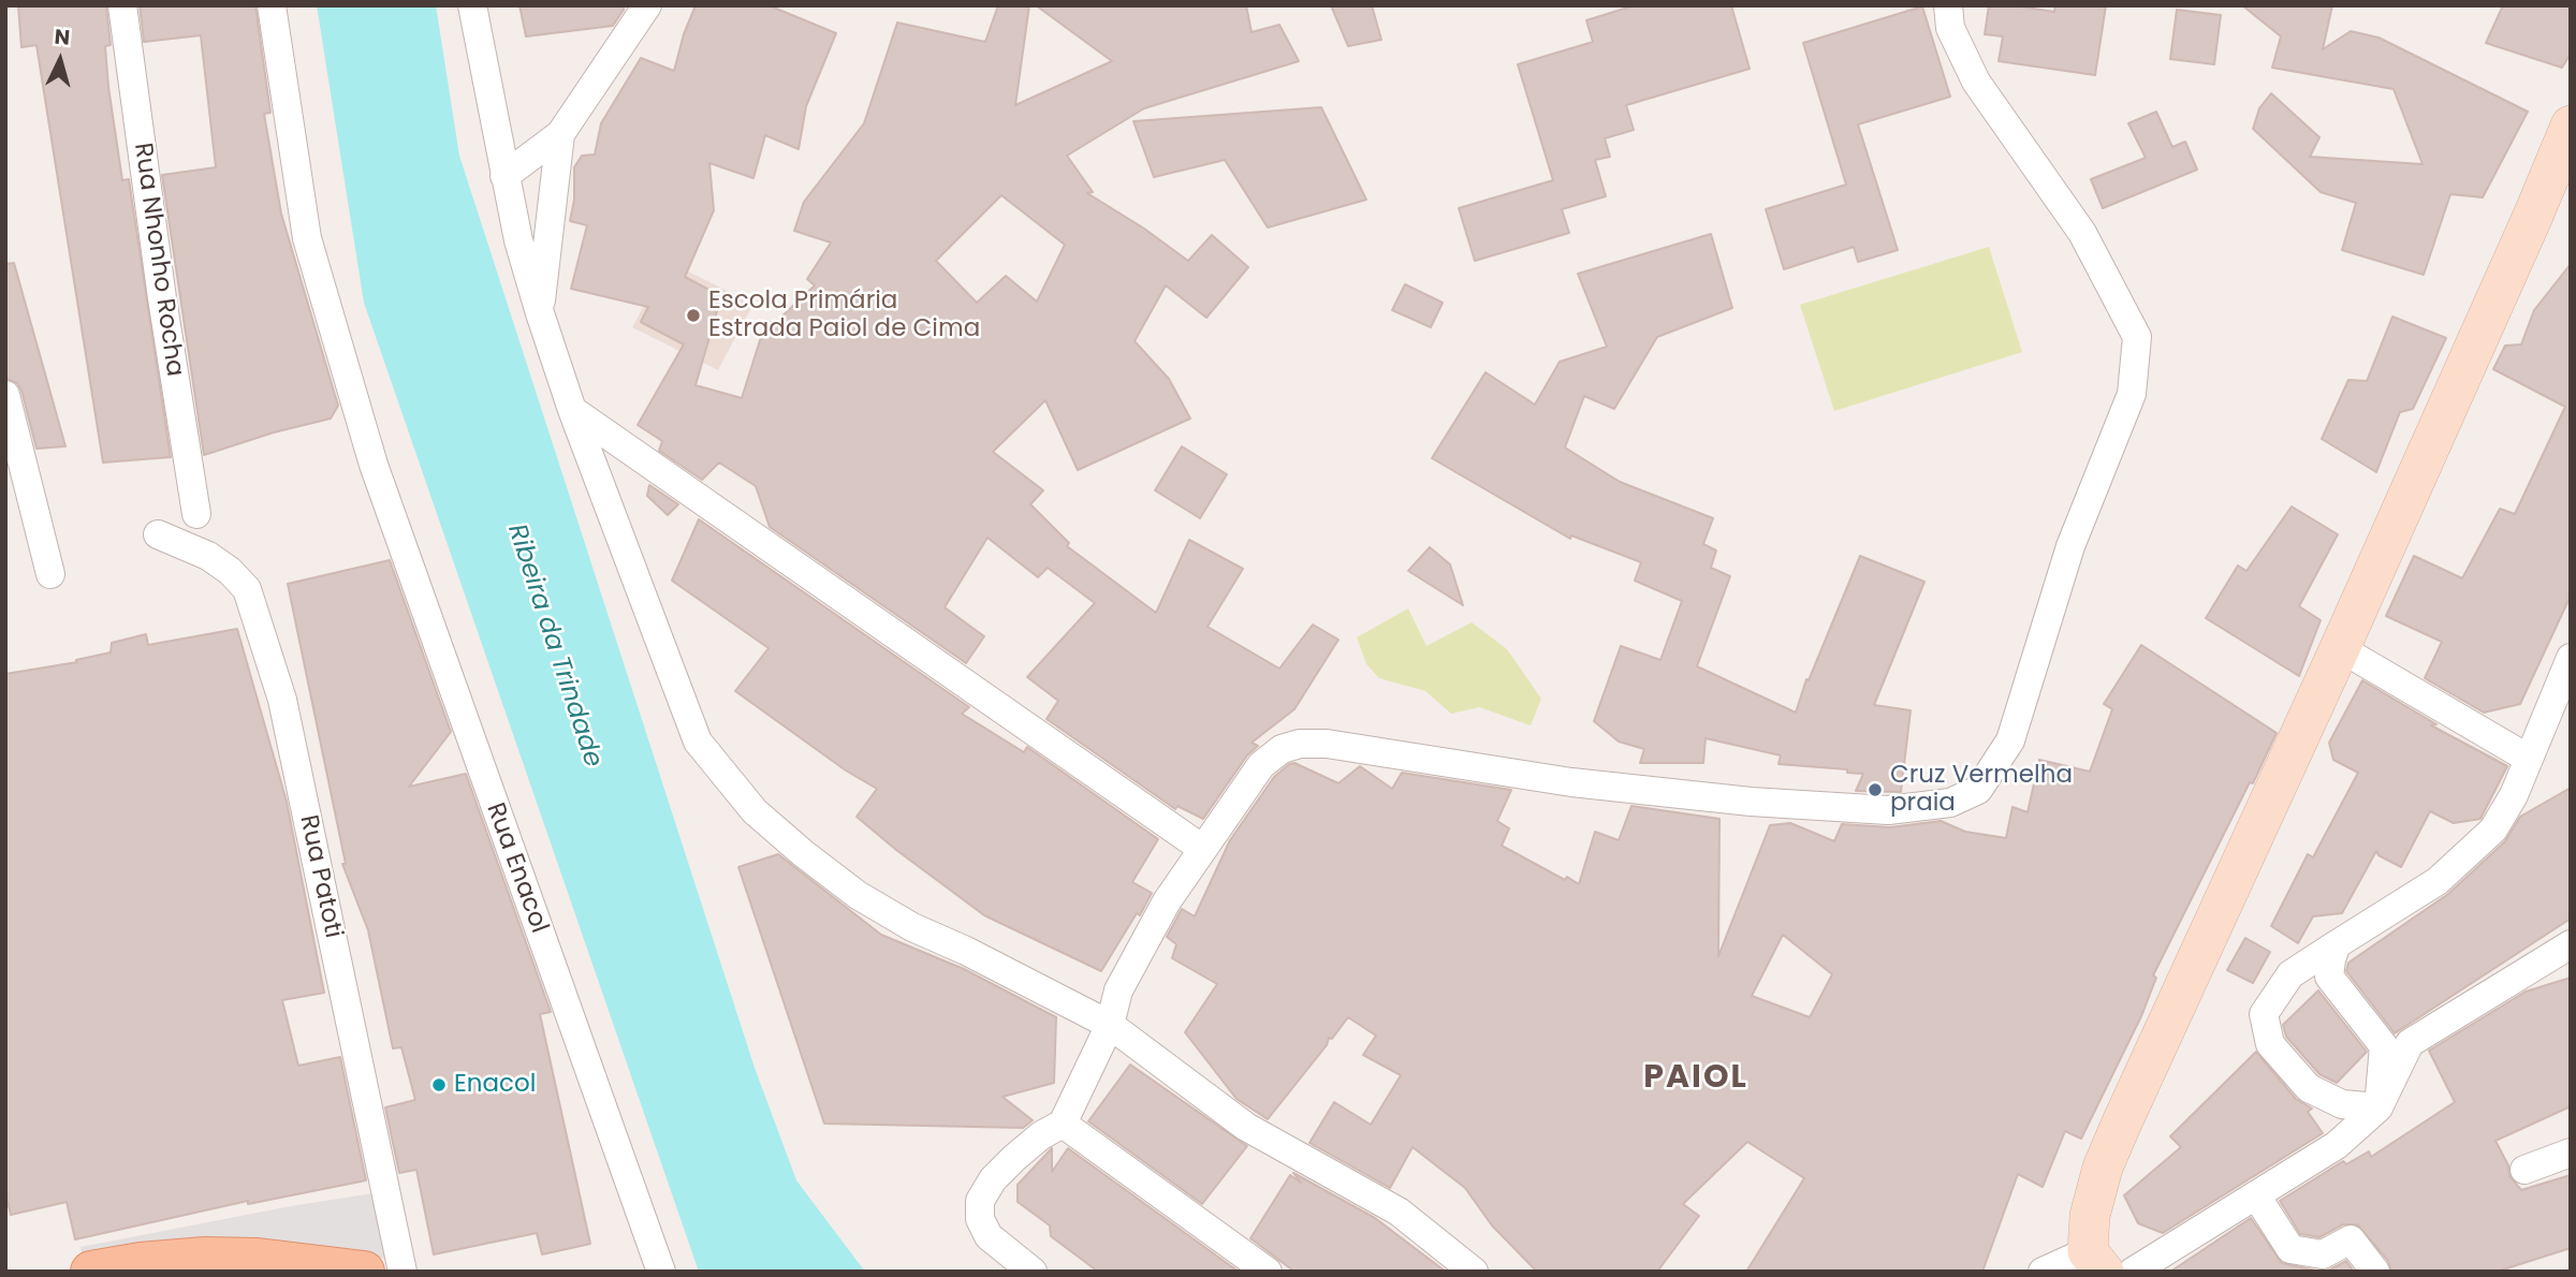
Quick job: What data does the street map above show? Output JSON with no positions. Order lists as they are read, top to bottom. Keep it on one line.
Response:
{"streets":{"street":["Rua Nhonho Rocha","Rua Enacol","Rua Patoti"]},"districts":["PAIOL"],"water":["Ribeira da Trindade"],"places":["Escola Primária Estrada Paiol de Cima","Cruz Vermelha praia","Enacol"],"north":"top"}
